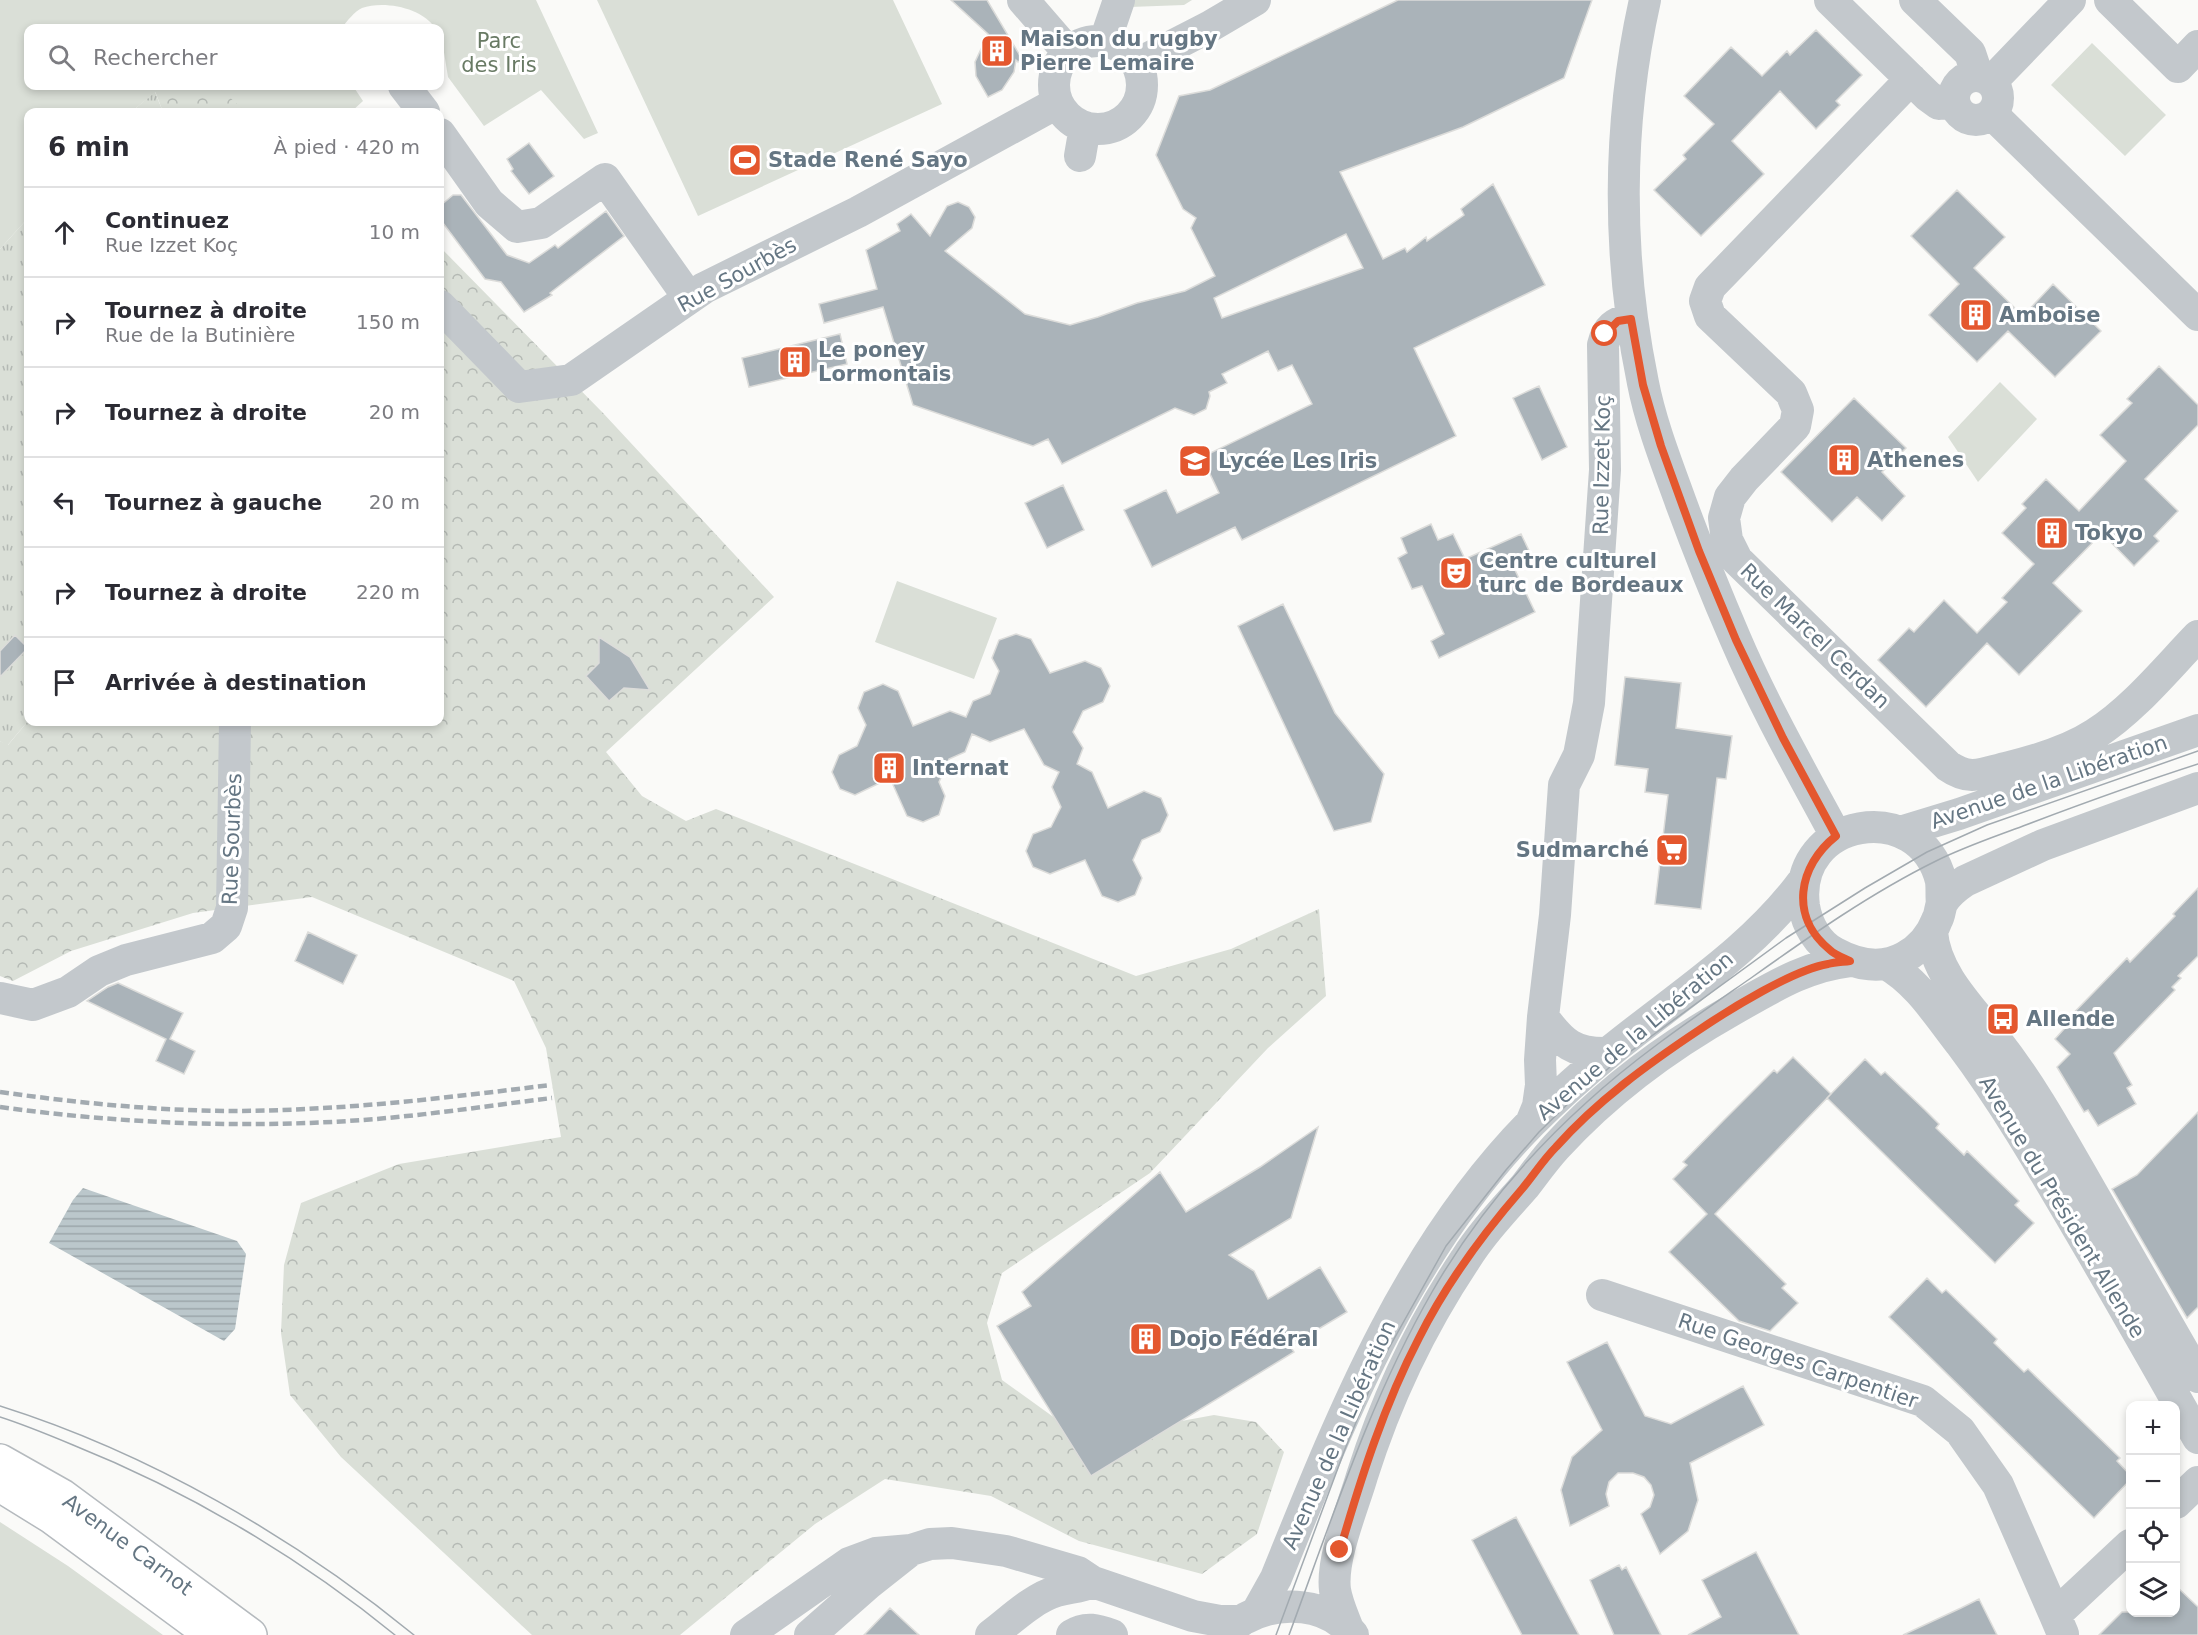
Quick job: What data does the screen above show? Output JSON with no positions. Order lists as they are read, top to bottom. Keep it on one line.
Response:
{"streets":{"main road":["Avenue Carnot"],"street":["Rue Sourbès","Rue Izzet Koç","Rue Marcel Cerdan","Avenue de la Libération","Avenue du Président Allende","Rue Georges Carpentier"]},"crossings":[["Rue Izzet Koç","Avenue de la Libération"],["Avenue de la Libération","Avenue du Président Allende"]],"parks":["Parc des Iris"],"places":{"building":["Maison du rugby Pierre Lemaire","Amboise","Le poney Lormontais","Athenes","Tokyo","Internat","Dojo Fédéral"],"sports":["Stade René Sayo"],"school or university":["Lycée Les Iris"],"theatre":["Centre culturel turc de Bordeaux"],"supermarket":["Sudmarché"],"bus stop":["Allende"]},"page":{"search":"Rechercher","heading":["6 min","À pied · 420 m"],"list":[["Continuez","Rue Izzet Koç","10 m"],["Tournez à droite","Rue de la Butinière","150 m"],["Tournez à droite","20 m"],["Tournez à gauche","20 m"],["Tournez à droite","220 m"],"Arrivée à destination"],"map_buttons":["+","−"]}}
